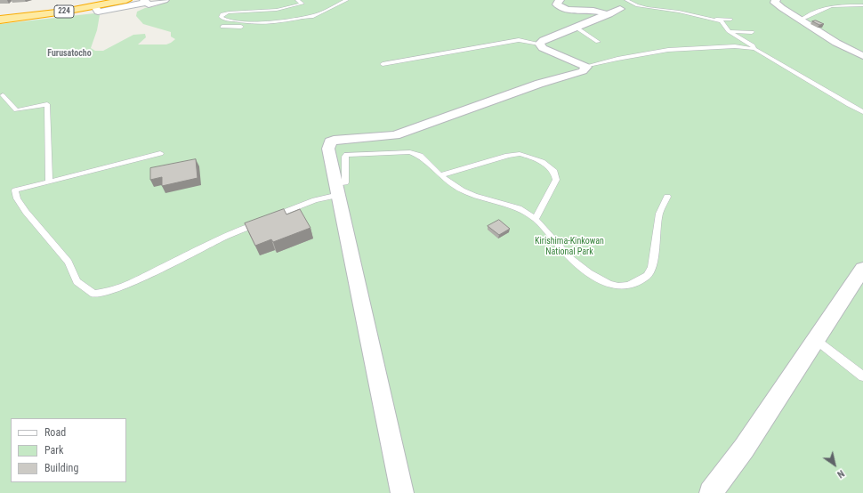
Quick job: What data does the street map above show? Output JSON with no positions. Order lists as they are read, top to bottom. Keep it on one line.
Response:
{"streets":{"highway":["224"]},"districts":["Furusatocho"],"parks":["Kirishima-Kinkowan National Park"],"legend":["Road","Park","Building"],"north":"bottom right"}
